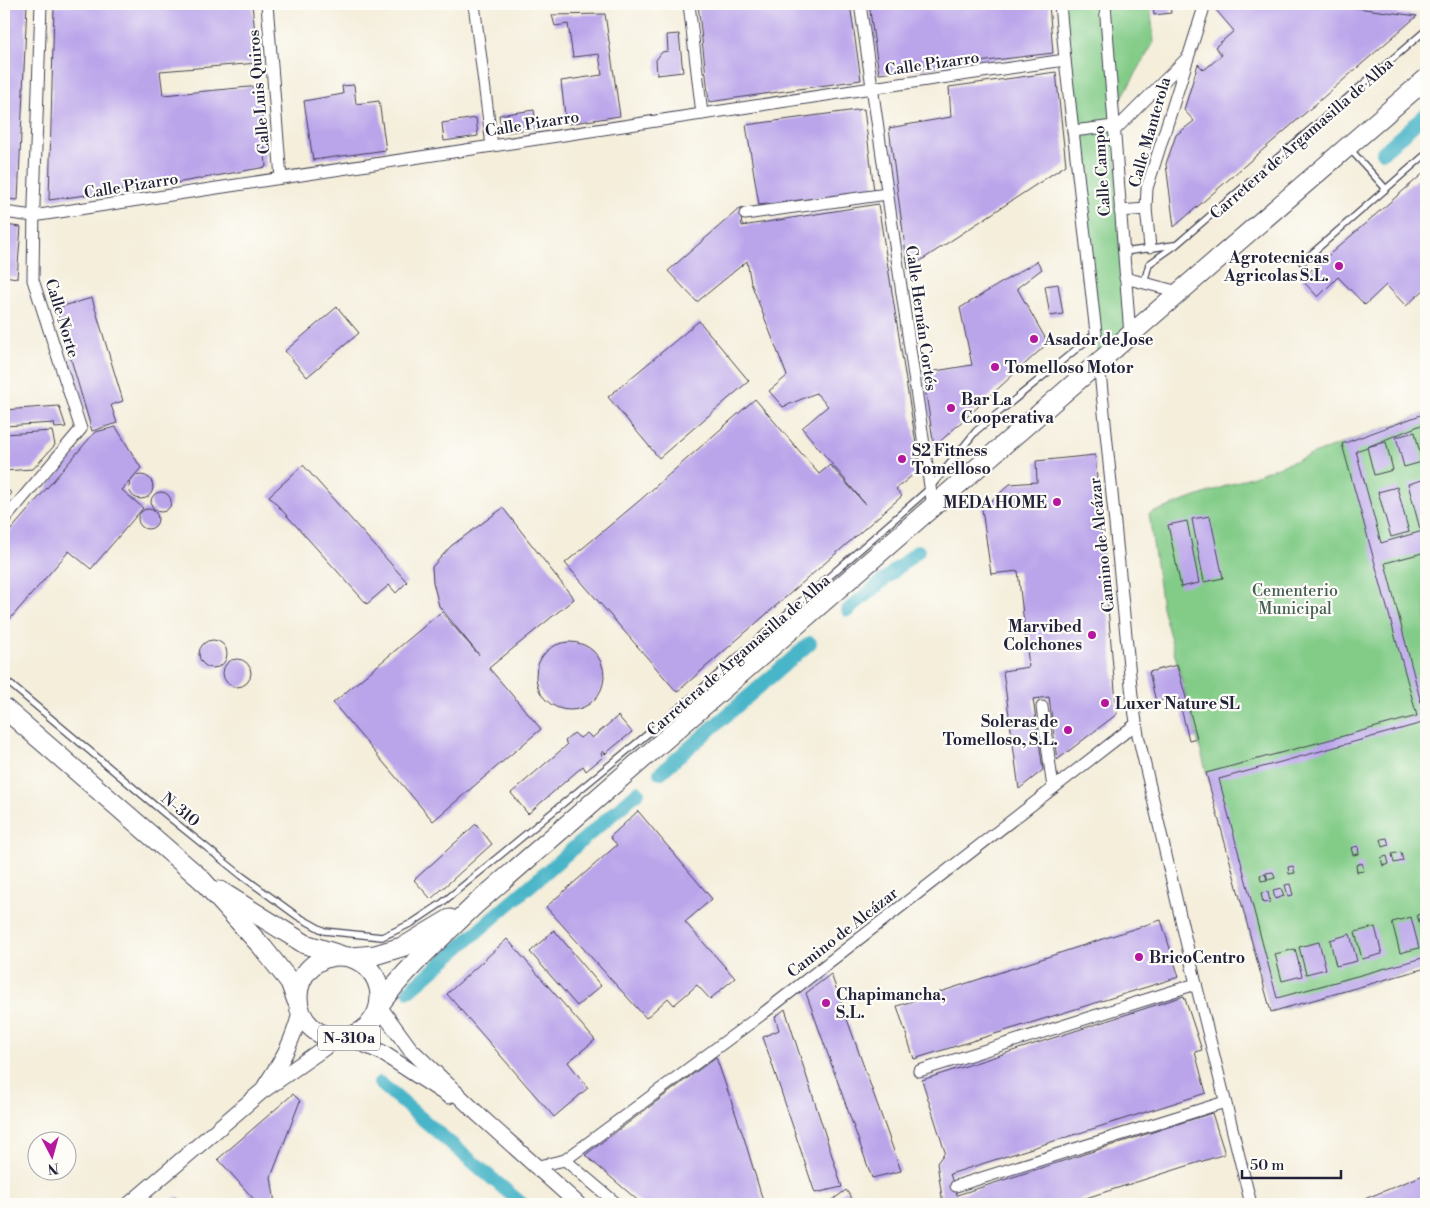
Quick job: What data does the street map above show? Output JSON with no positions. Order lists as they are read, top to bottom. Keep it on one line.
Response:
{"streets":{"highway":["Carretera de Argamasilla de Alba","N-310a"],"street":["Calle Pizarro","Calle Luis Quiros","Calle Manterola","Calle Campo","Calle Norte","Calle Hernán Cortés","Camino de Alcázar"],"lane":["N-310"]},"crossings":[["Calle Pizarro","Calle Luis Quiros"],["Calle Pizarro","Calle Campo"],["Calle Pizarro","Calle Norte"],["Calle Pizarro","Calle Hernán Cortés"],["Calle Manterola","Calle Campo"],["Carretera de Argamasilla de Alba","Calle Campo"],["Carretera de Argamasilla de Alba","Calle Hernán Cortés"],["Carretera de Argamasilla de Alba","Camino de Alcázar"],["Carretera de Argamasilla de Alba","N-310"],["Carretera de Argamasilla de Alba","N-310a"]],"parks":["Cementerio Municipal"],"places":["Agrotecnicas Agricolas S.L.","Asador de Jose","Tomelloso Motor","Bar La Cooperativa","S2 Fitness Tomelloso","MEDA HOME","Marvibed Colchones","Luxer Nature SL","Soleras de Tomelloso, S.L.","BricoCentro","Chapimancha, S.L."],"scale_bar":"50 m","north":"bottom"}
